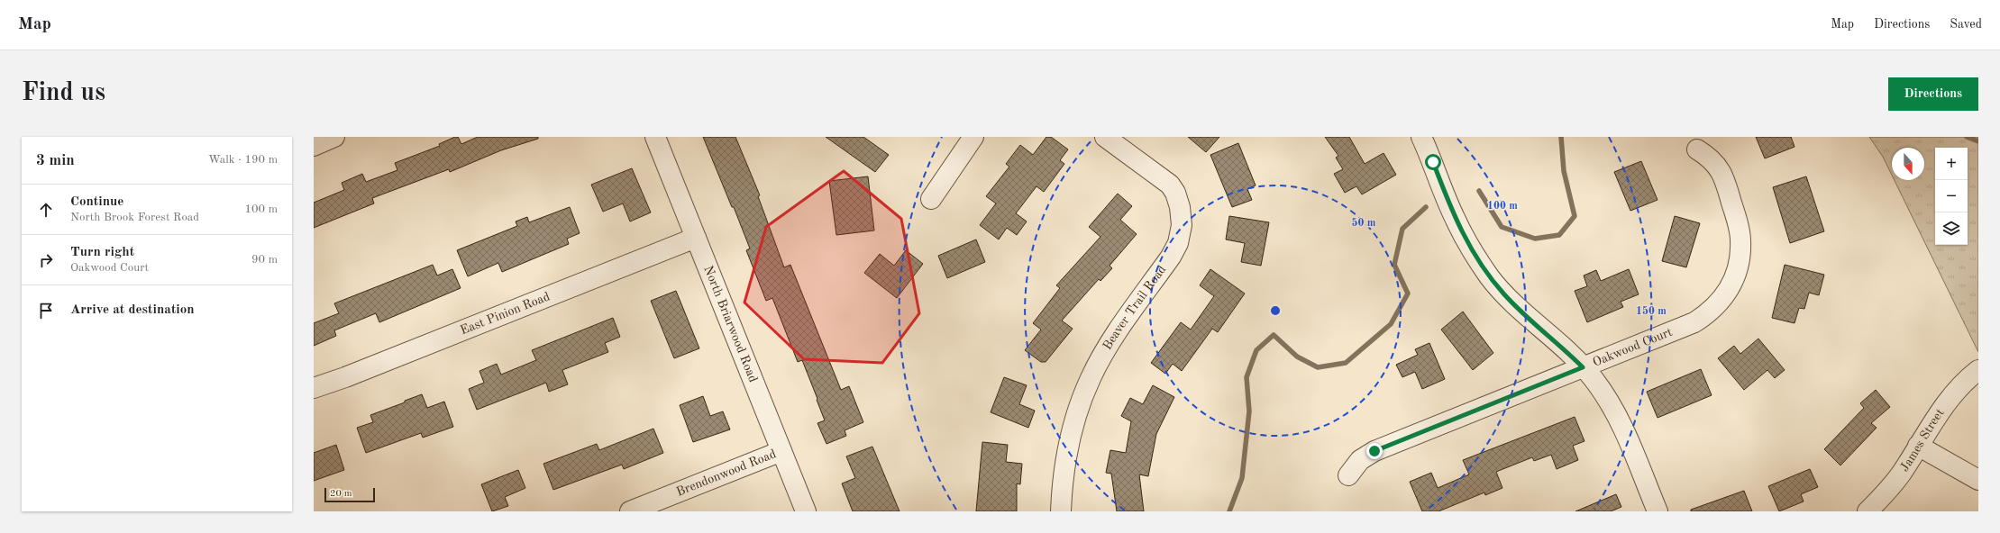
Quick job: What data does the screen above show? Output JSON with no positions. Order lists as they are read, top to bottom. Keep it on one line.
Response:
{"streets":{"street":["Beaver Trail Road","East Pinion Road","North Briarwood Road","Oakwood Court","James Street","Brendonwood Road"]},"crossings":[["East Pinion Road","North Briarwood Road"],["North Briarwood Road","Brendonwood Road"]],"scale_bar":"20 m","north":"bottom","page":{"header":"Map","nav":["Map","Directions","Saved"],"buttons":"Directions","title":"Find us","heading":["3 min","Walk · 190 m"],"map_buttons":["+","−"],"list":[["Continue","North Brook Forest Road","100 m"],["Turn right","Oakwood Court","90 m"],"Arrive at destination"],"scale":"20 m"},"rings":["100 m","50 m","150 m"]}
